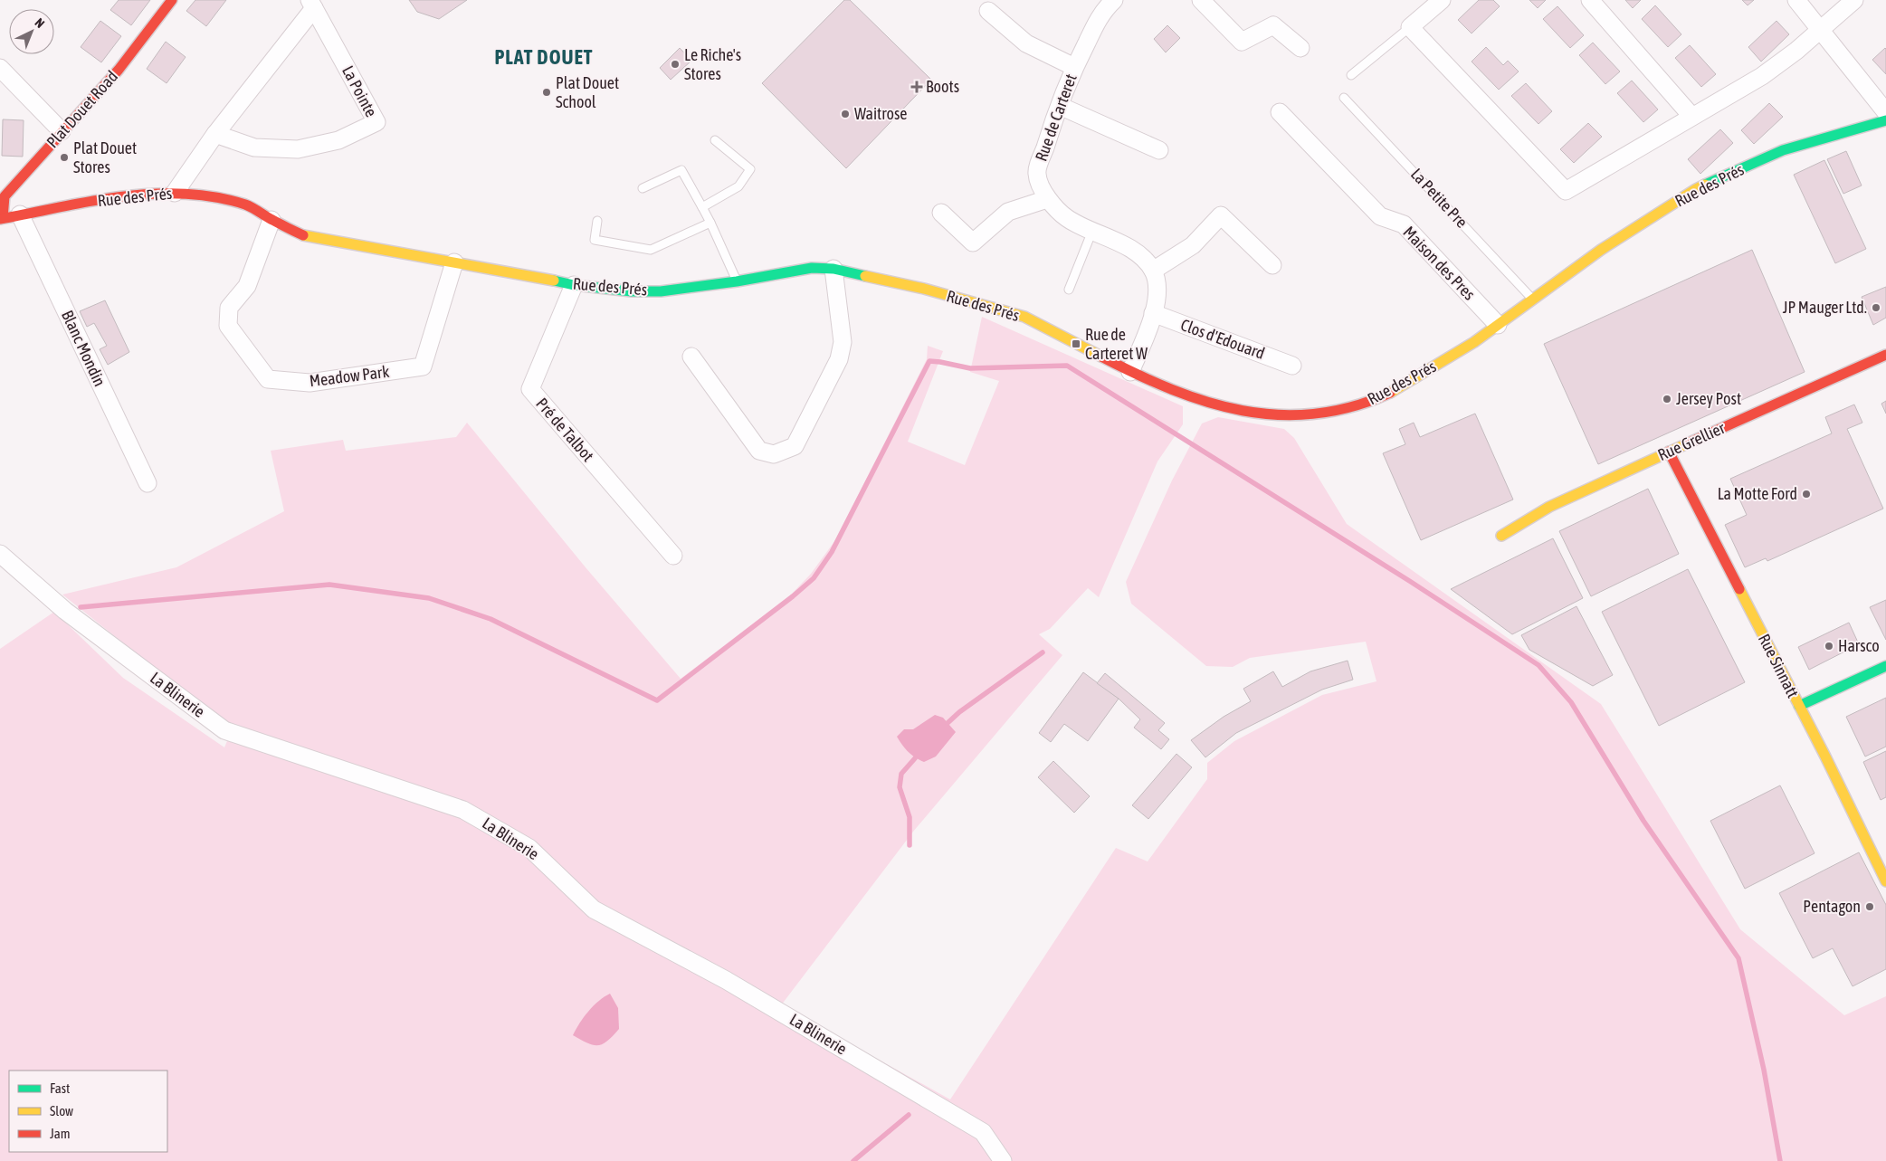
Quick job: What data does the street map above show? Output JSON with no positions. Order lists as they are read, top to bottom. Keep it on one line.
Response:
{"streets":{"main road":["Plat Douet Road","Rue des Prés","Rue Grellier","Rue Sinnatt"],"street":["La Pointe","Rue de Carteret","Maison des Pres","Clos d'Edouard","Blanc Mondin","Meadow Park","Pré de Talbot","La Blinerie"],"lane":["La Petite Pre"]},"crossings":[["La Pointe","Rue des Prés"],["Plat Douet Road","Rue des Prés"],["Rue des Prés","La Petite Pre"],["Rue des Prés","Maison des Pres"],["Rue des Prés","Blanc Mondin"],["Rue des Prés","Meadow Park"],["Rue des Prés","Pré de Talbot"],["Rue Grellier","Rue Sinnatt"]],"districts":["PLAT DOUET"],"places":{"other":["Le Riche's Stores","Plat Douet School","Waitrose","Plat Douet Stores","JP Mauger Ltd.","Jersey Post","La Motte Ford","Harsco","Pentagon"],"health":["Boots"],"transit":["Rue de Carteret W"]},"legend":["Fast","Slow","Jam"],"north":"top right"}
